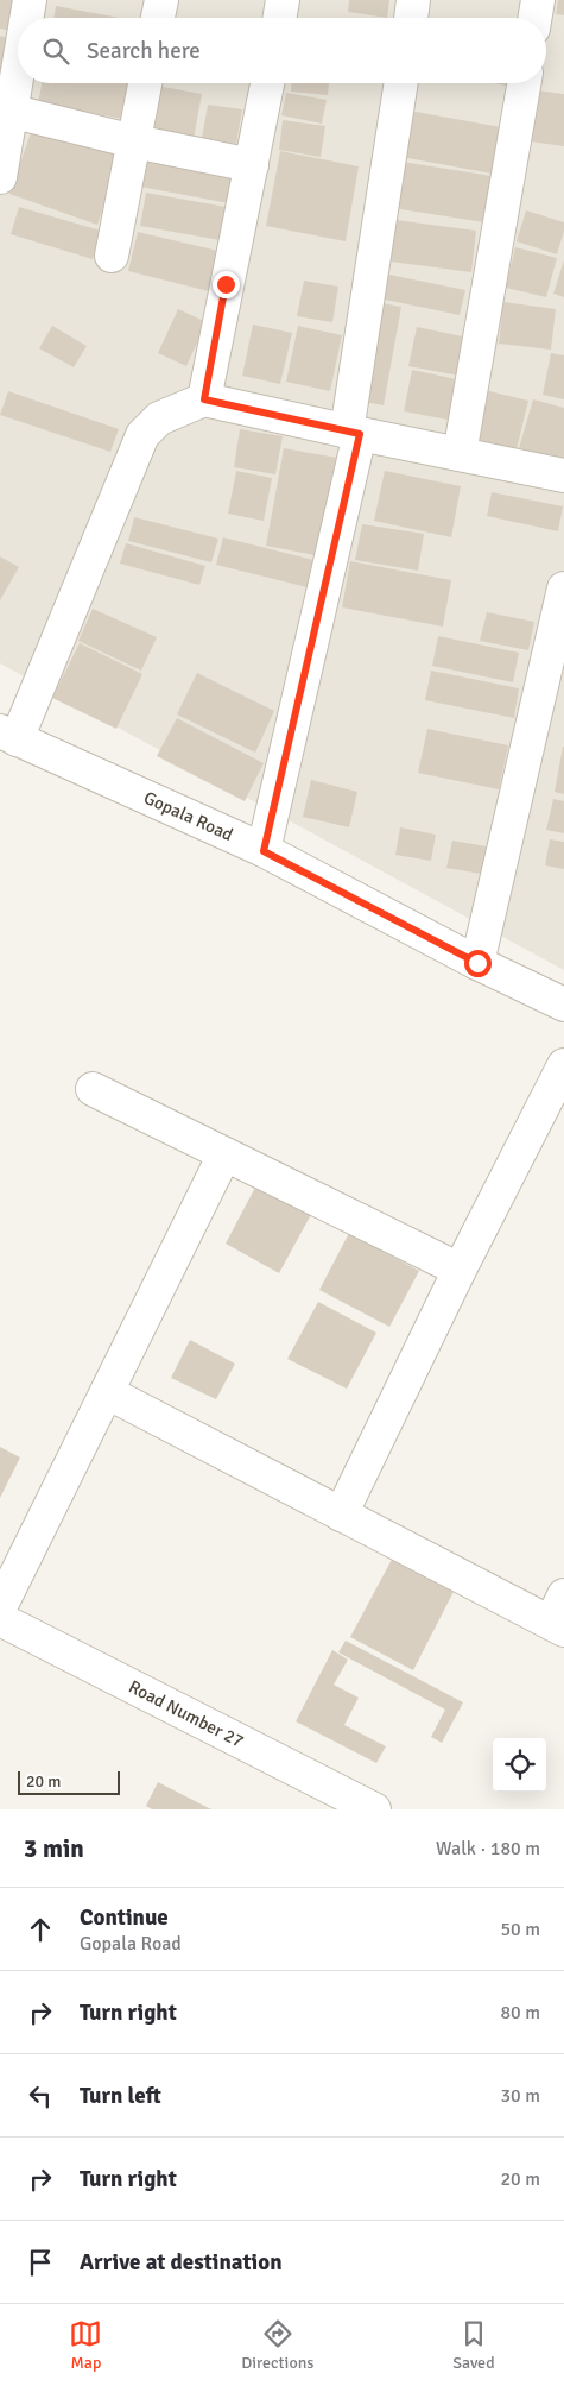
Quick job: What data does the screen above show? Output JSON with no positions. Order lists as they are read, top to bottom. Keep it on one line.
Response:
{"streets":{"street":["Gopala Road","Road Number 27"]},"scale_bar":"20 m","page":{"search":"Search here","scale":"20 m","heading":["3 min","Walk · 180 m"],"list":[["Continue","Gopala Road","50 m"],["Turn right","80 m"],["Turn left","30 m"],["Turn right","20 m"],"Arrive at destination"],"nav":["Map","Directions","Saved"]}}
